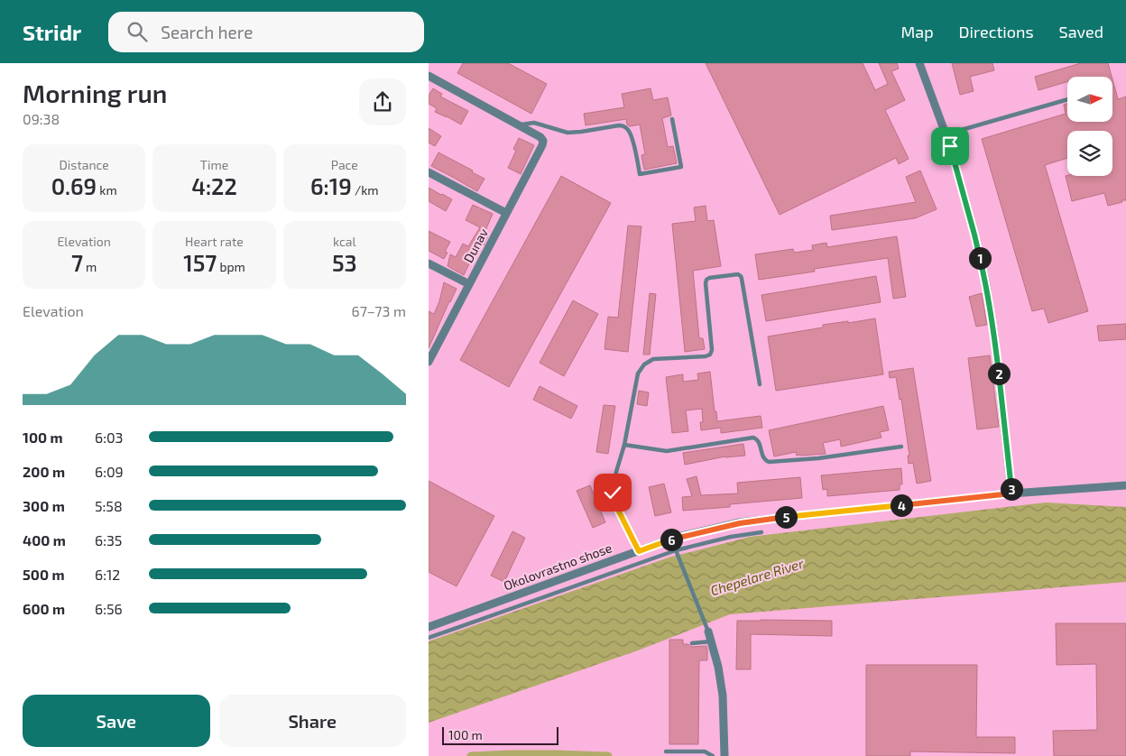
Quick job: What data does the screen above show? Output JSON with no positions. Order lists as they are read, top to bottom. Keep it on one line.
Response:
{"streets":{"street":["Dunav","Okolovrastno shose"]},"water":["Chepelare River"],"scale_bar":"100 m","north":"right","page":{"header":"Stridr","search":"Search here","nav":["Map","Directions","Saved"],"heading":["Morning run","09:38"],"stats":[["Distance","0.69 km"],["Time","4:22"],["Pace","6:19 /km"],["Elevation","7 m"],["Heart rate","157 bpm"],["kcal","53"]],"pins":["1","2","3","4","5","6"],"chart":["Elevation","67–73 m"],"list":[{"name":"100 m","note":"6:03"},{"name":"200 m","note":"6:09"},{"name":"300 m","note":"5:58"},{"name":"400 m","note":"6:35"},{"name":"500 m","note":"6:12"},{"name":"600 m","note":"6:56"}],"buttons":["Save","Share"],"scale":"100 m"}}
